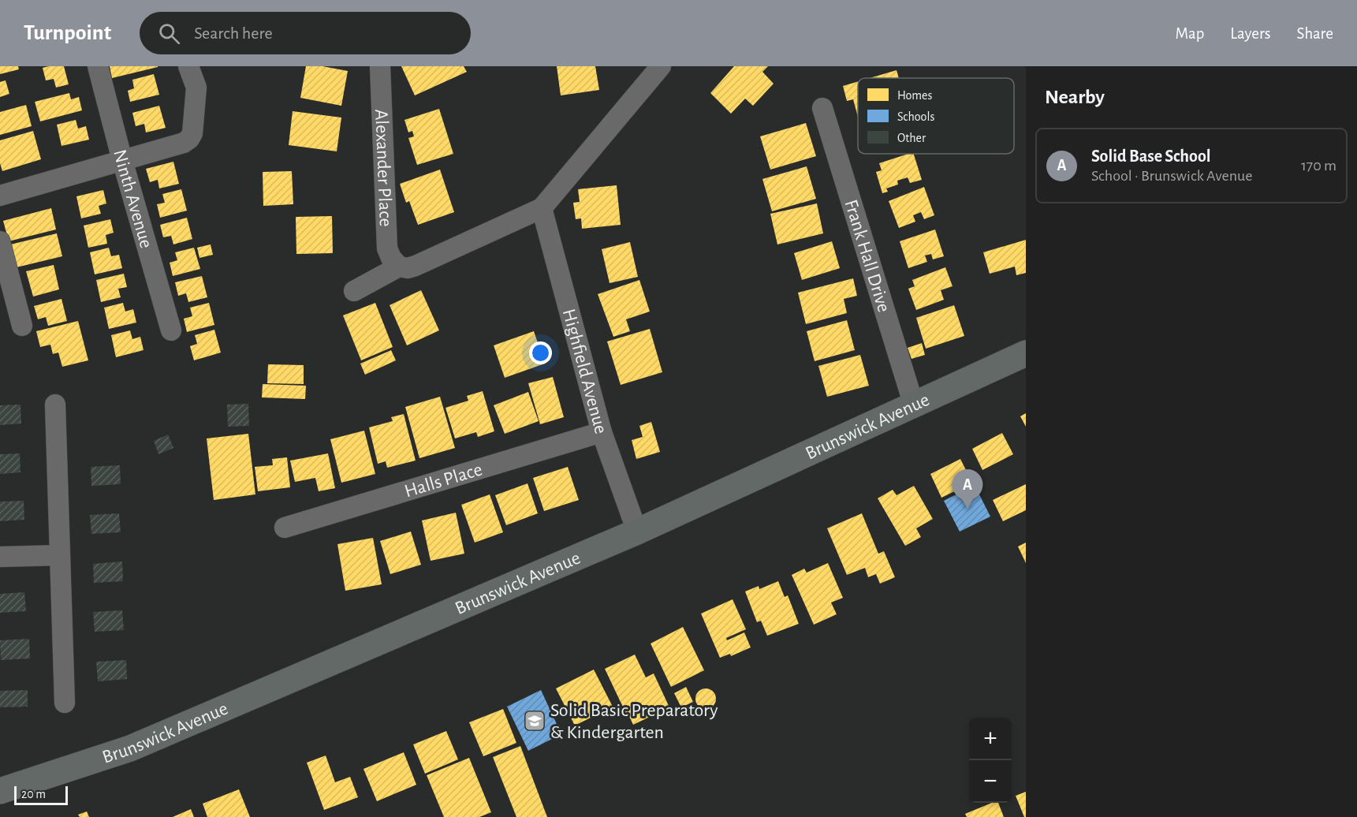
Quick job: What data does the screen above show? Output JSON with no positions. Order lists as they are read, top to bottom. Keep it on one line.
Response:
{"streets":{"main road":["Brunswick Avenue"],"street":["Alexander Place","Ninth Avenue","Frank Hall Drive","Highfield Avenue","Halls Place"]},"crossings":[["Frank Hall Drive","Brunswick Avenue"],["Highfield Avenue","Brunswick Avenue"],["Highfield Avenue","Halls Place"]],"places":{"school or university":["Solid Basic Preparatory & Kindergarten"]},"legend":["Homes","Schools","Other"],"scale_bar":"20 m","page":{"header":"Turnpoint","search":"Search here","nav":["Map","Layers","Share"],"heading":"Nearby","list":[{"mark":"A","name":"Solid Base School","note":"School · Brunswick Avenue","value":"170 m"}],"pins":"A","map_buttons":["+","−"],"scale":"20 m"}}
